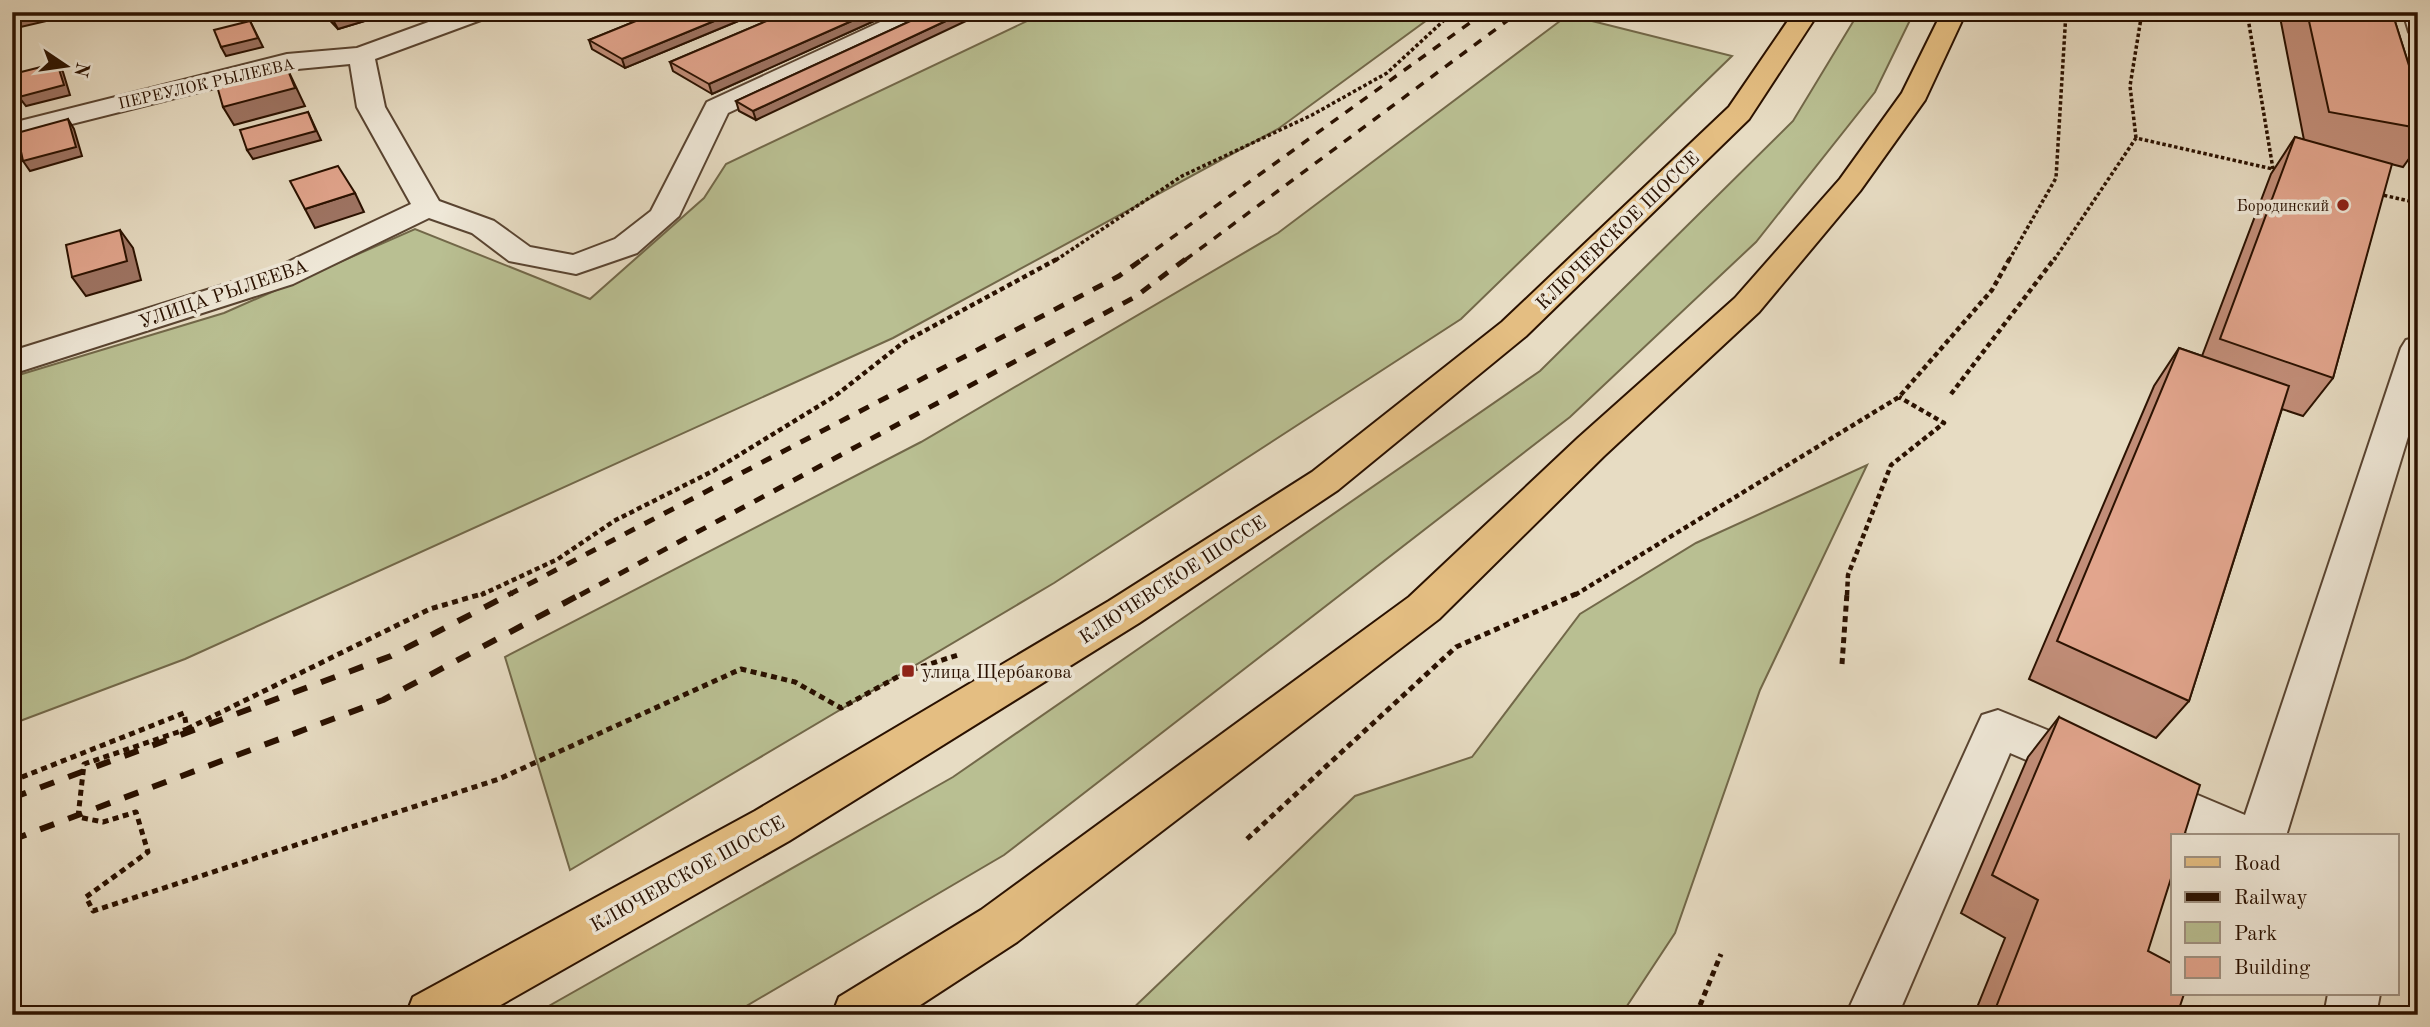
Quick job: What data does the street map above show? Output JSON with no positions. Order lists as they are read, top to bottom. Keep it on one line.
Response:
{"streets":{"main road":["КЛЮЧЕВСКОЕ ШОССЕ"],"street":["ПЕРЕУЛОК РЫЛЕЕВА","УЛИЦА РЫЛЕЕВА"]},"places":{"other":["Бородинский"],"transit":["улица Щербакова"]},"legend":["Road","Railway","Park","Building"],"north":"right"}
